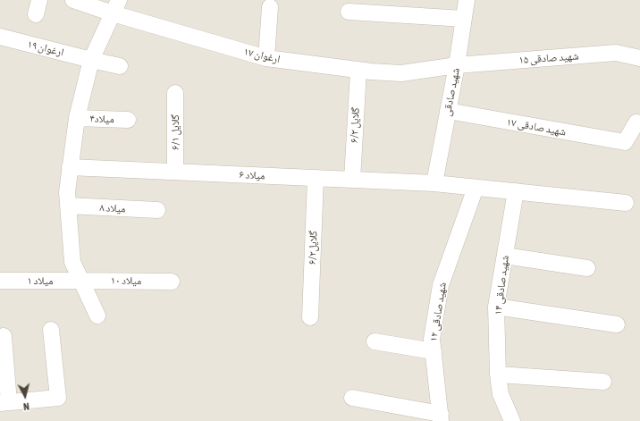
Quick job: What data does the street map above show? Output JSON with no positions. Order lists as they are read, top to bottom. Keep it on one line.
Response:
{"streets":{"street":["ارغوان ۱۹","ارغوان ۱۷","شهید صادقی ۱۵","شهید صادقی","میلاد۴","گلایل ۶/۳","شهید صادقی ۱۷","گلایل ۶/۱","میلاد ۶","میلاد ۸","گلایل۶/۲","میلاد ۱","میلاد ۱۰","شهید صادقی ۱۴","شهید صادقی ۱۲"]},"crossings":[["ارغوان ۱۷","شهید صادقی ۱۵"],["ارغوان ۱۷","شهید صادقی"],["ارغوان ۱۷","گلایل ۶/۳"],["شهید صادقی ۱۵","شهید صادقی"],["شهید صادقی","شهید صادقی ۱۷"],["شهید صادقی","میلاد ۶"],["گلایل ۶/۳","میلاد ۶"],["گلایل ۶/۱","میلاد ۶"],["میلاد ۶","گلایل۶/۲"],["میلاد ۶","شهید صادقی ۱۴"],["میلاد ۶","شهید صادقی ۱۲"],["میلاد ۱","میلاد ۱۰"]],"north":"bottom"}
